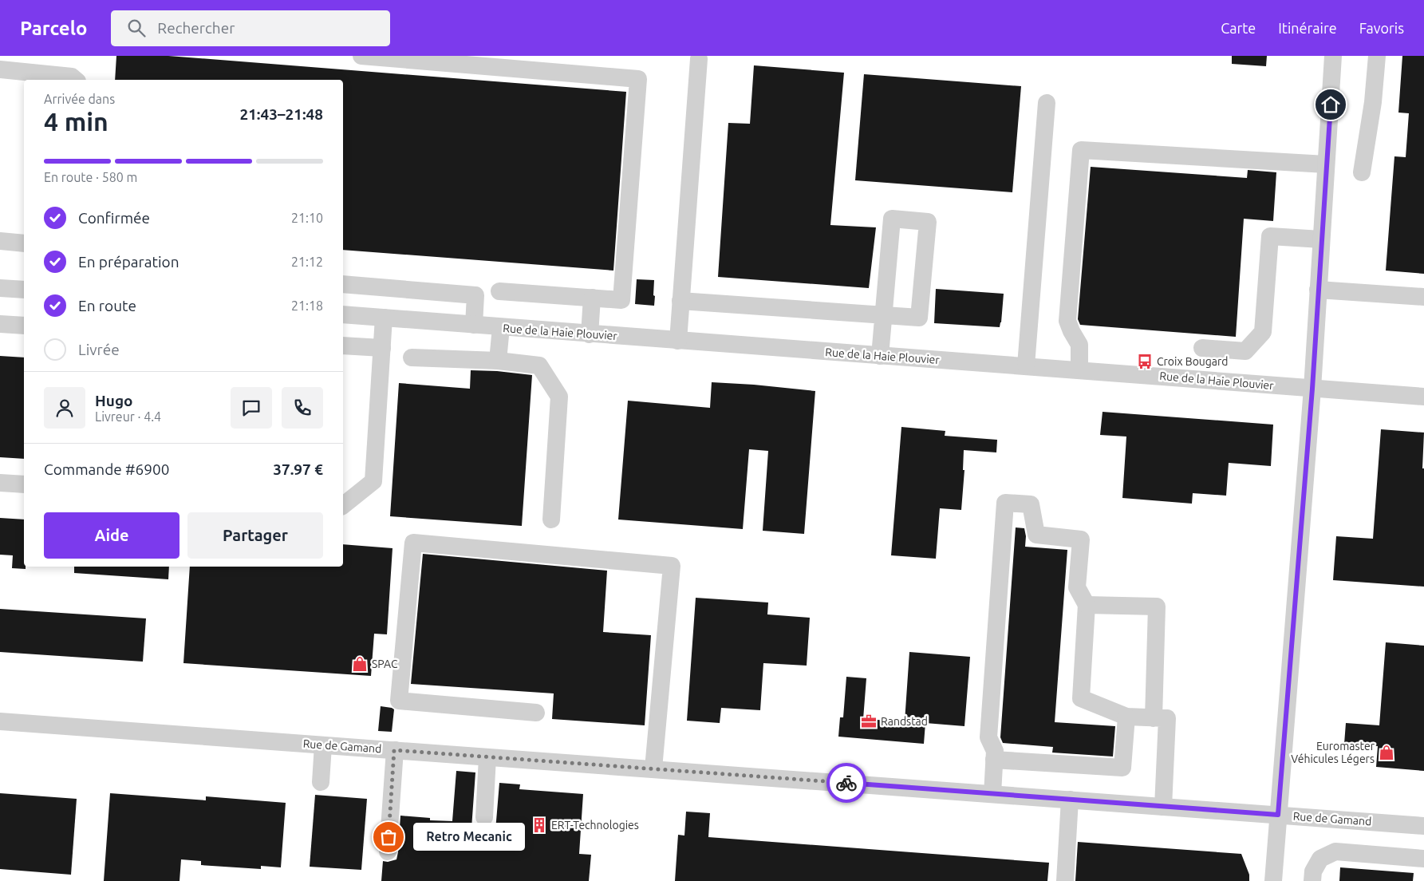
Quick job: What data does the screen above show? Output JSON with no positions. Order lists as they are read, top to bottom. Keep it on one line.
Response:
{"streets":{"street":["Rue de la Haie Plouvier","Rue de Gamand"]},"places":{"bus stop":["Croix Bougard"],"shop":["SPAC","Euromaster Véhicules Légers"],"office":["Randstad"],"building":["ERT-Technologies"],"other":["Retro Mecanic"]},"page":{"header":"Parcelo","search":"Rechercher","nav":["Carte","Itinéraire","Favoris"],"heading":["4 min","Arrivée dans","21:43–21:48"],"panel":["Hugo","Livreur · 4.4","Commande #6900","37.97 €"],"bar":"En route · 580 m","list":[["Confirmée","21:10"],["En préparation","21:12"],["En route","21:18"],"Livrée"],"buttons":["Aide","Partager"],"bubble":"Retro Mecanic"}}
